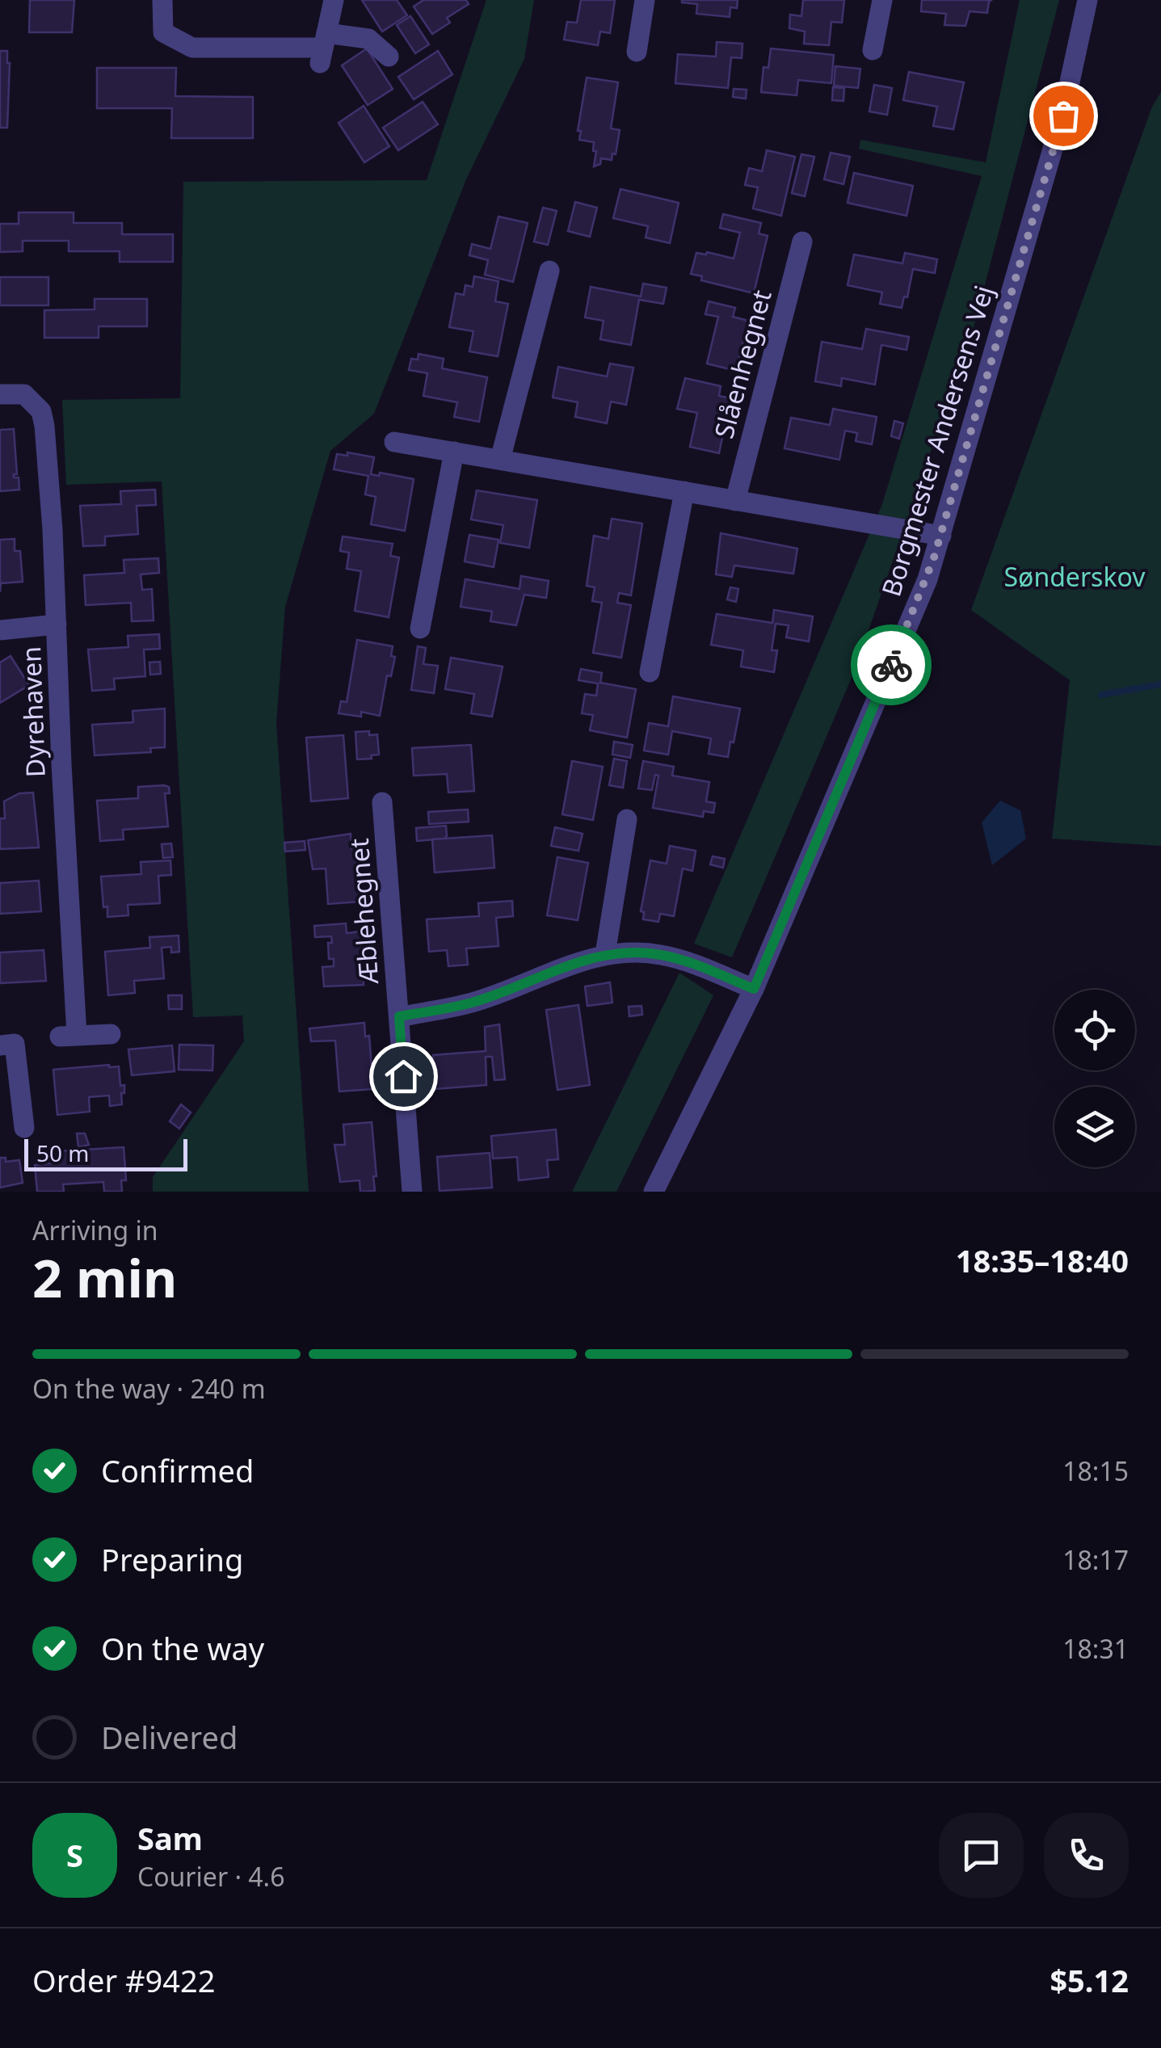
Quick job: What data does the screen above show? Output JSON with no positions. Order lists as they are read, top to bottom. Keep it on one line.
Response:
{"streets":{"street":["Slåenhegnet","Borgmester Andersens Vej","Dyrehaven","Æblehegnet"]},"crossings":[["Borgmester Andersens Vej","Æblehegnet"]],"parks":["Sønderskov"],"scale_bar":"50 m","page":{"scale":"50 m","heading":["2 min","Arriving in","18:35–18:40"],"panel":["Sam","Courier · 4.6","Order #9422","$5.12"],"bar":"On the way · 240 m","list":[["Confirmed","18:15"],["Preparing","18:17"],["On the way","18:31"],"Delivered"],"round":"S"}}
